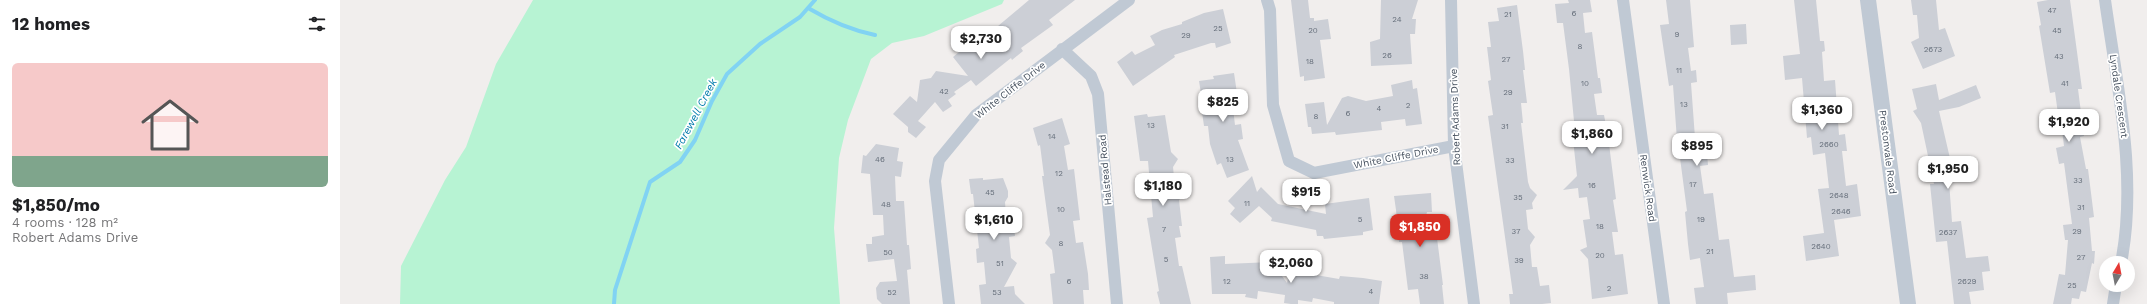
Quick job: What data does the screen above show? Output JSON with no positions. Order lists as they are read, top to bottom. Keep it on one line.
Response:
{"streets":{"street":["White Cliffe Drive","Lyndale Crescent","Robert Adams Drive","Prestonvale Road","Halstead Road","Renwick Road"]},"crossings":[["White Cliffe Drive","Robert Adams Drive"],["White Cliffe Drive","Halstead Road"]],"water":["Farewell Creek"],"house_numbers":["47","6","21","24","25","20","45","9","29","8","2673","26","43","27","18","11","10","41","42","29","13","2","4","6","8","13","31","14","2660","46","13","33","12","33","17","16","45","2648","35","11","48","31","10","2646","5","19","18","7","37","29","2637","8","2640","21","50","20","27","5","39","51","38","6","12","2629","25","2","4","52","53"],"north":"top","page":{"heading":"12 homes","price":["$2,730","$825","$1,360","$1,920","$1,860","$895","$1,950","$1,180","$915","$1,610","$1,850","$2,060"],"list":[{"name":"$1,850/mo","note":"4 rooms · 128 m² · Robert Adams Drive"}]}}
